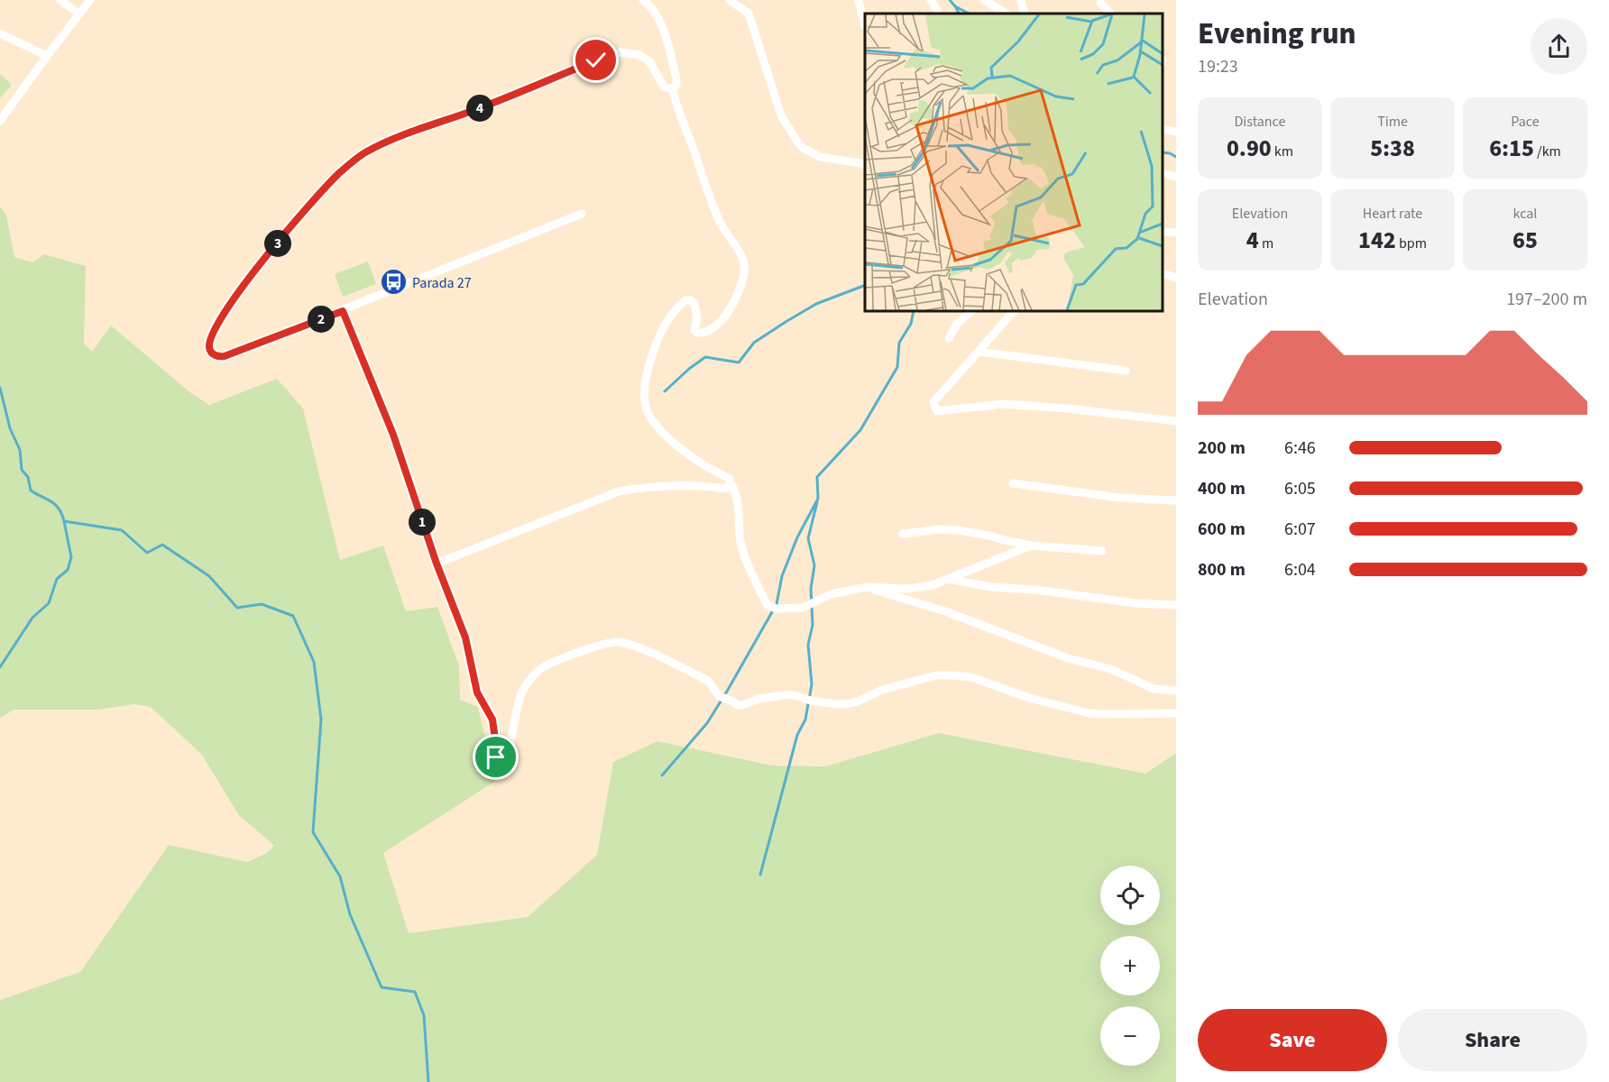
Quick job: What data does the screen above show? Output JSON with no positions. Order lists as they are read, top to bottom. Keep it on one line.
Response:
{"places":{"bus stop":["Parada 27"]},"page":{"heading":["Evening run","19:23"],"stats":[["Distance","0.90 km"],["Time","5:38"],["Pace","6:15 /km"],["Elevation","4 m"],["Heart rate","142 bpm"],["kcal","65"]],"pins":["4","3","2","1"],"chart":["Elevation","197–200 m"],"list":[{"name":"200 m","note":"6:46"},{"name":"400 m","note":"6:05"},{"name":"600 m","note":"6:07"},{"name":"800 m","note":"6:04"}],"map_buttons":["+","−"],"buttons":["Save","Share"]}}
